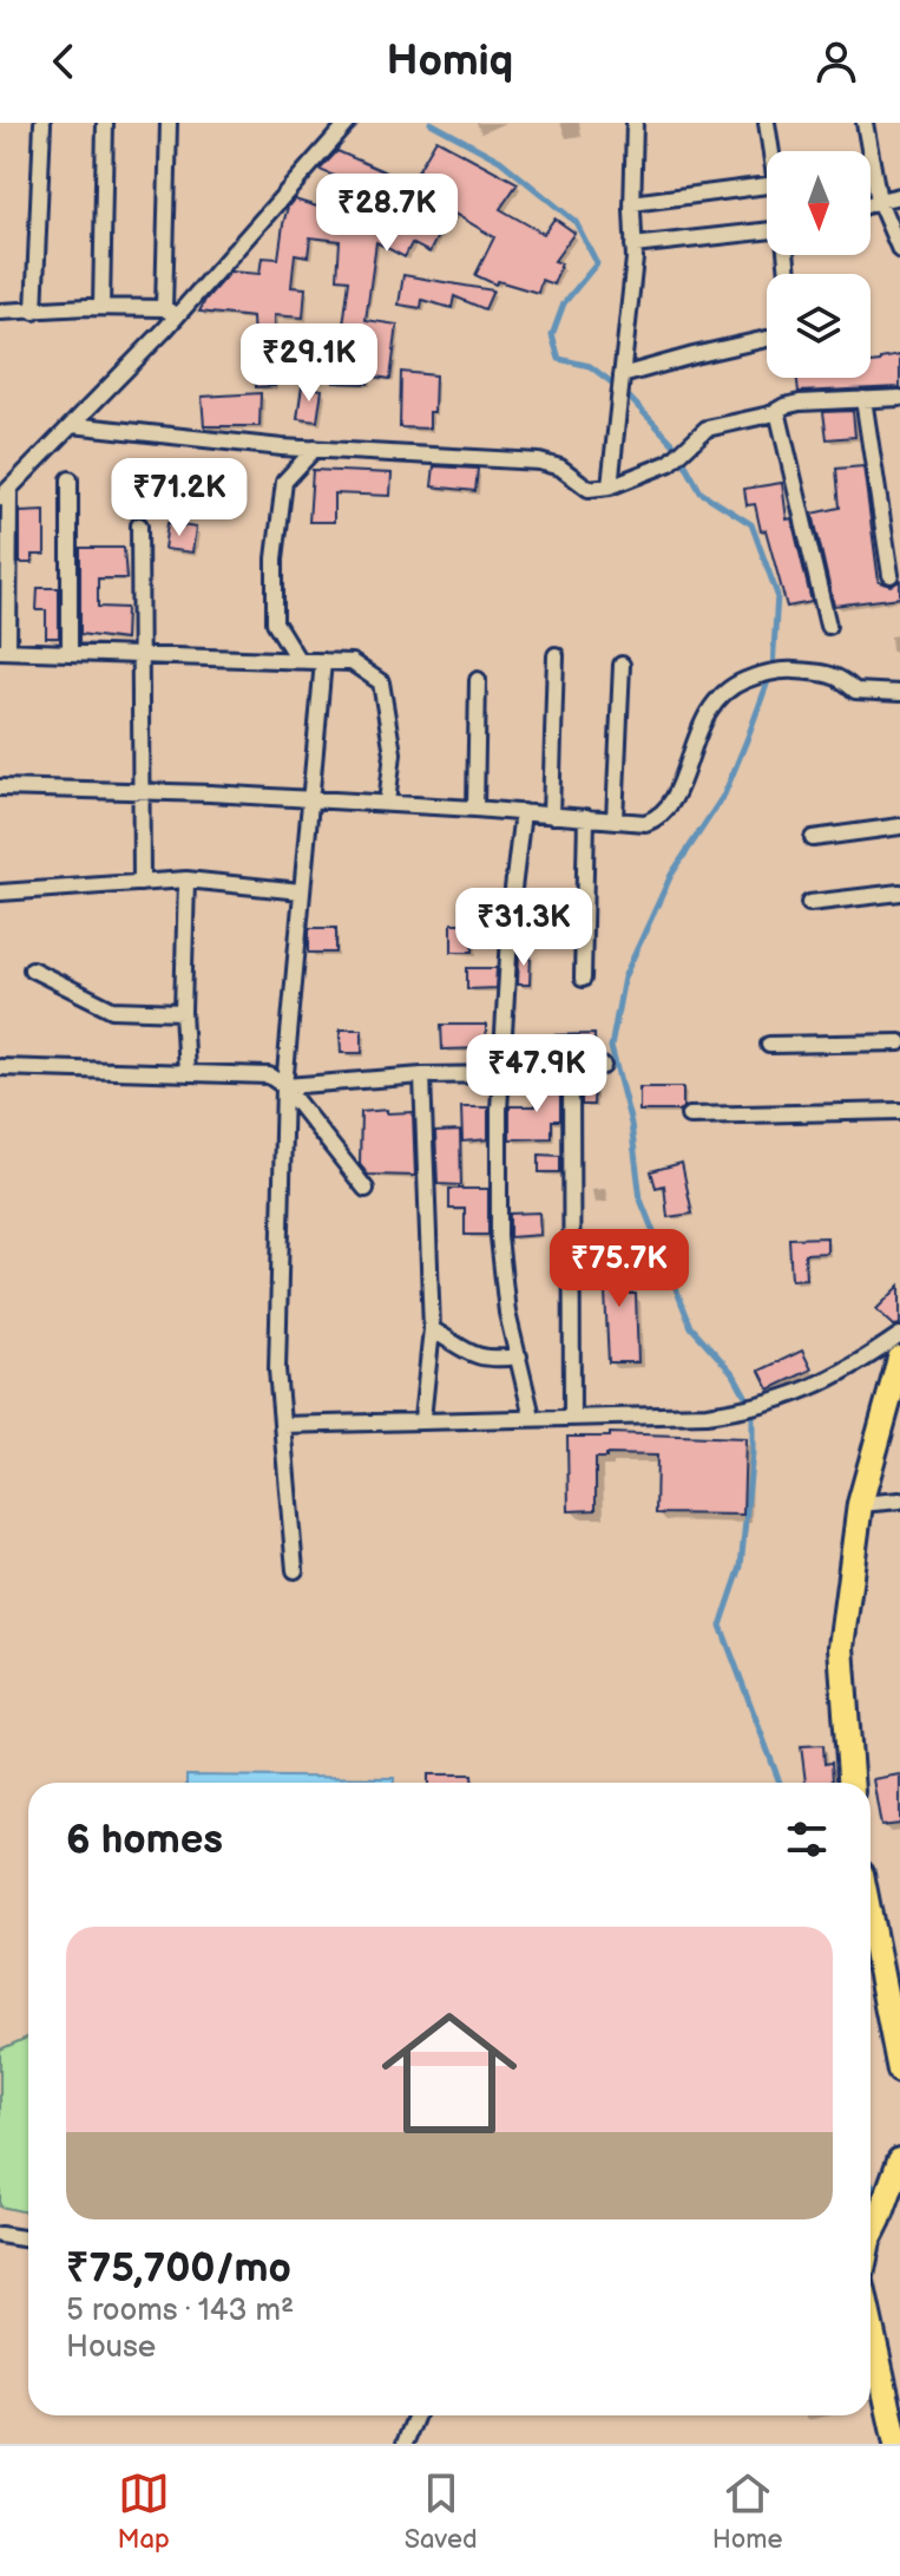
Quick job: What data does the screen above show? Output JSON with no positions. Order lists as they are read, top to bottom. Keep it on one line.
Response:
{"north":"bottom","page":{"header":"Homiq","price":["₹28.7K","₹29.1K","₹71.2K","₹31.3K","₹47.9K","₹75.7K"],"heading":"6 homes","list":[{"name":"₹75,700/mo","note":"5 rooms · 143 m² · House"}],"tabs":["Map","Saved","Home"]}}
